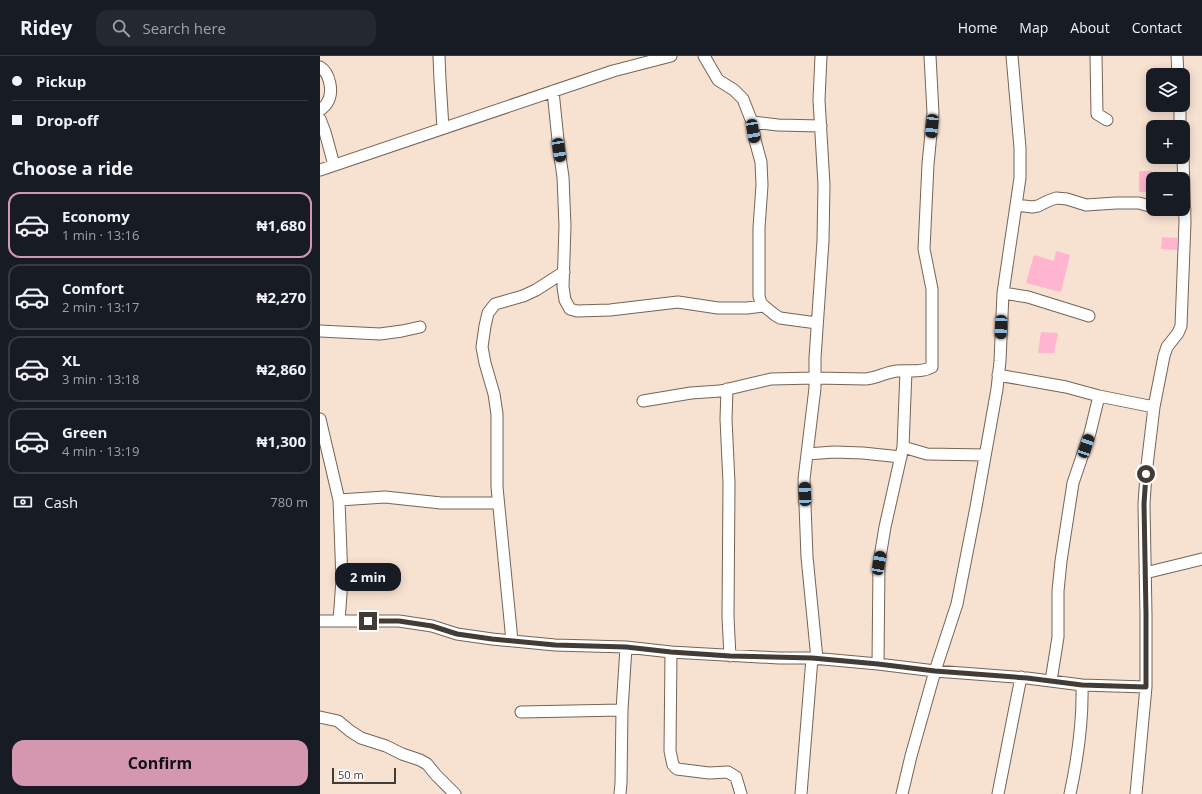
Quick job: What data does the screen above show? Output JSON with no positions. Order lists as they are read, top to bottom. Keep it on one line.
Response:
{"scale_bar":"50 m","page":{"header":"Ridey","search":"Search here","nav":["Home","Map","About","Contact"],"banner":["Pickup","Drop-off"],"map_buttons":["+","−"],"heading":"Choose a ride","list":[{"name":"Economy","note":"1 min · 13:16","value":"₦1,680"},{"name":"Comfort","note":"2 min · 13:17","value":"₦2,270"},{"name":"XL","note":"3 min · 13:18","value":"₦2,860"},{"name":"Green","note":"4 min · 13:19","value":"₦1,300"}],"pay":["Cash","780 m"],"bubble":"2 min","buttons":"Confirm","scale":"50 m"}}
